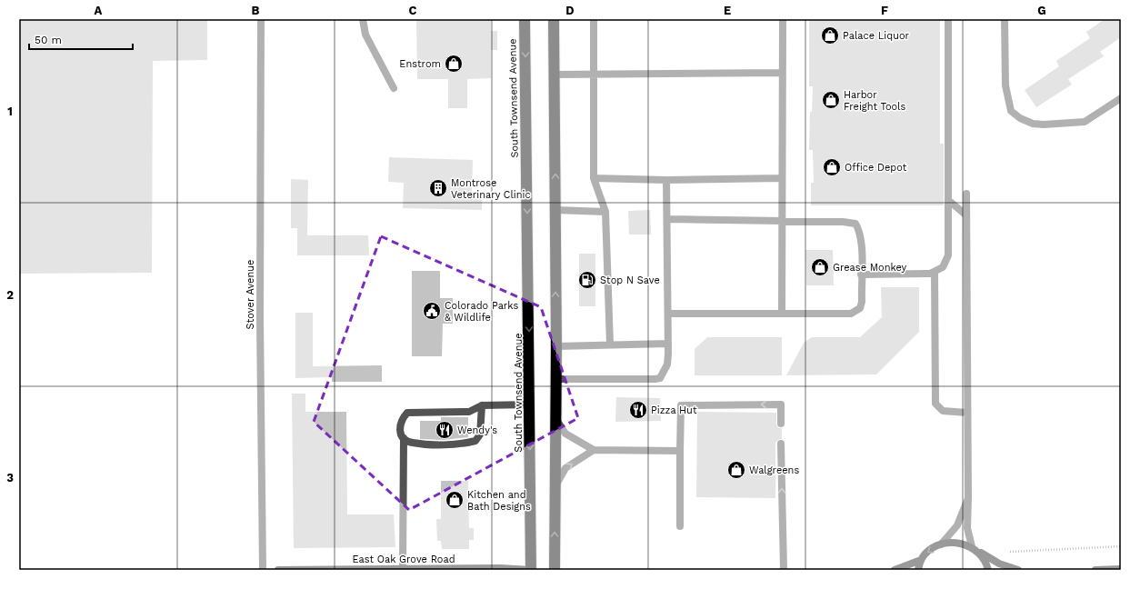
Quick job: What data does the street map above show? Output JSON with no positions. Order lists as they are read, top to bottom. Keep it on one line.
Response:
{"streets":{"highway":["South Townsend Avenue"],"street":["Stover Avenue","East Oak Grove Road"]},"crossings":[["South Townsend Avenue","East Oak Grove Road"]],"places":{"shop":["Palace Liquor","Enstrom","Harbor Freight Tools","Office Depot","Grease Monkey","Walgreens","Kitchen and Bath Designs"],"building":["Montrose Veterinary Clinic"],"fuel station":["Stop N Save"],"public building":["Colorado Parks & Wildlife"],"restaurant":["Pizza Hut","Wendy's"]},"scale_bar":"50 m","grid":{"columns":["A","B","C","D","E","F","G"],"rows":["1","2","3"]}}
